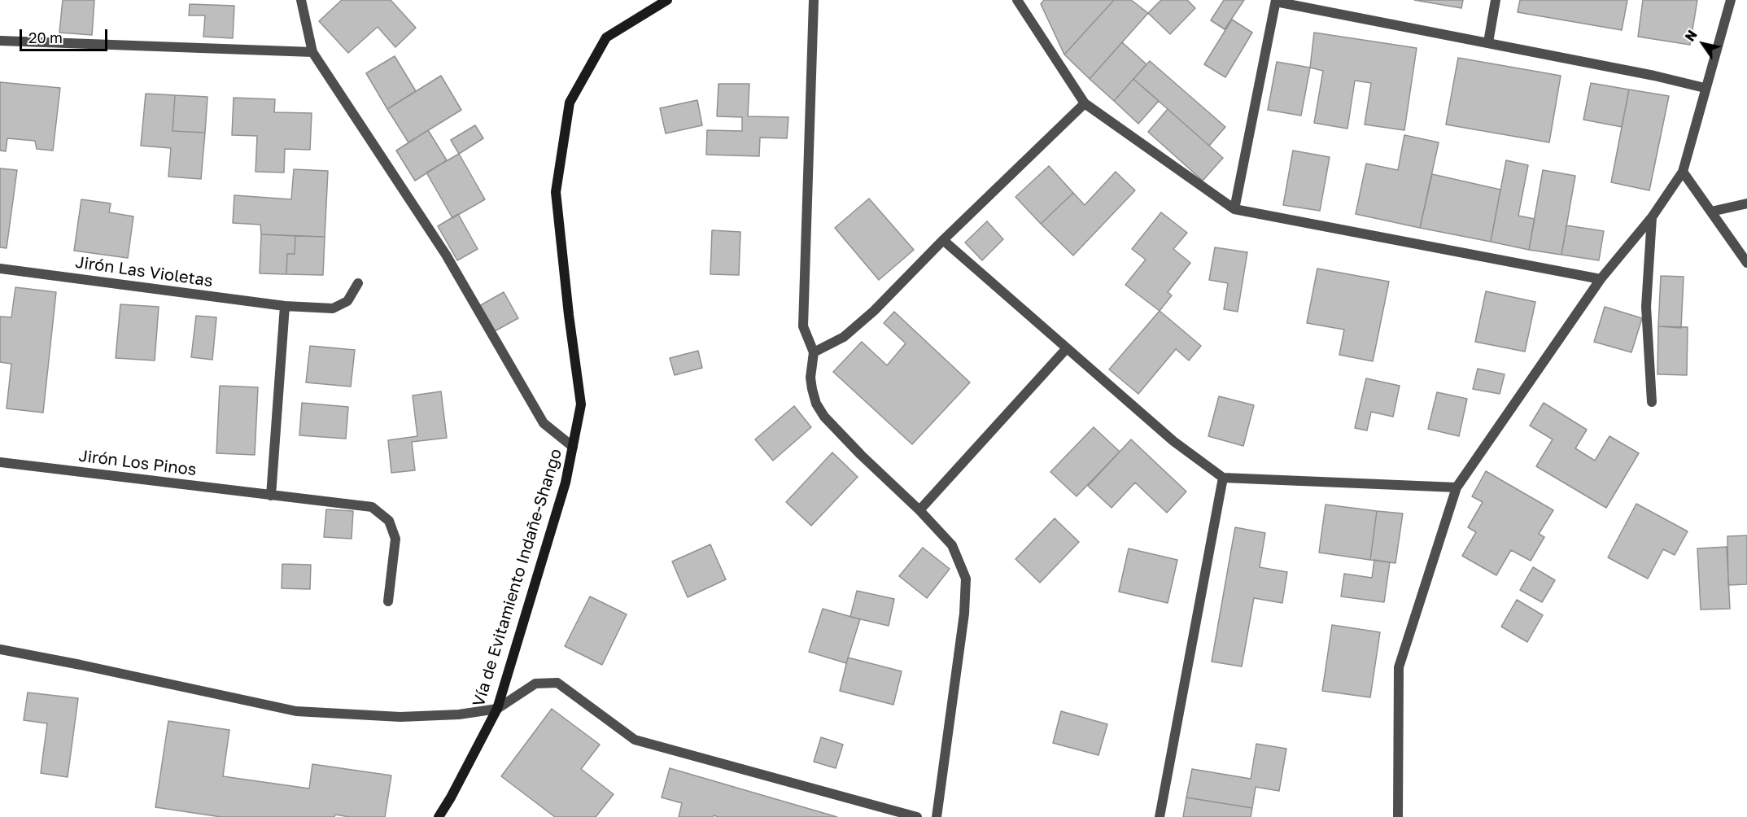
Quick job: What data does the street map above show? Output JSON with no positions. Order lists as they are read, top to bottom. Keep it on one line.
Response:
{"streets":{"main road":["Vía de Evitamiento Indañe-Shango"],"street":["Jirón Las Violetas","Jirón Los Pinos"]},"scale_bar":"20 m","north":"top left"}
